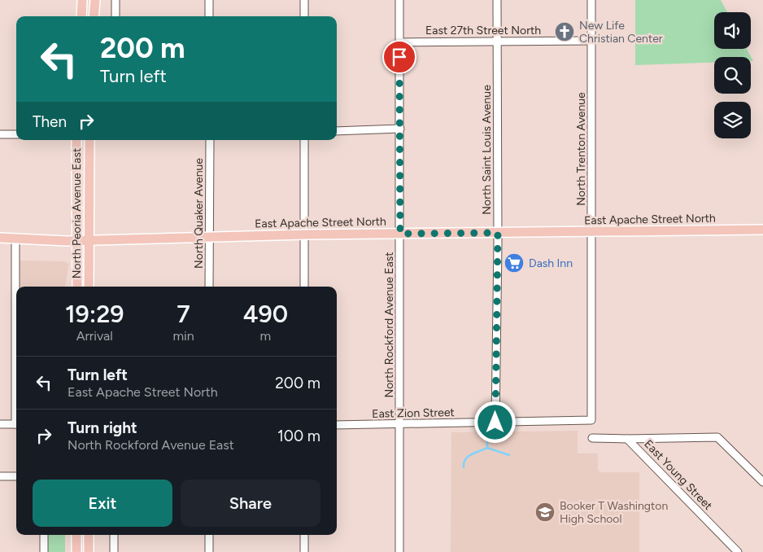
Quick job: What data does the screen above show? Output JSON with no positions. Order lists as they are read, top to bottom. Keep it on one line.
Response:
{"streets":{"main road":["North Peoria Avenue East","East Apache Street North"],"street":["East 27th Street North","North Trenton Avenue","North Saint Louis Avenue","North Quaker Avenue","North Rockford Avenue East","East Zion Street","East Young Street"]},"crossings":[["East 27th Street North","North Trenton Avenue"],["East 27th Street North","North Saint Louis Avenue"],["East 27th Street North","North Rockford Avenue East"],["North Trenton Avenue","East Apache Street North"],["North Trenton Avenue","East Zion Street"],["North Saint Louis Avenue","East Apache Street North"],["North Saint Louis Avenue","East Zion Street"],["North Peoria Avenue East","East Apache Street North"],["North Quaker Avenue","East Apache Street North"],["East Apache Street North","North Rockford Avenue East"],["North Rockford Avenue East","East Zion Street"]],"places":{"church":["New Life Christian Center"],"supermarket":["Dash Inn"],"school or university":["Booker T Washington High School"]},"page":{"turn":["200 m","Turn left"],"then":"Then","eta":["19:29","Arrival","7","min","490","m"],"list":[{"name":"Turn left","note":"East Apache Street North","value":"200 m"},{"name":"Turn right","note":"North Rockford Avenue East","value":"100 m"}],"buttons":["Exit","Share"]}}
